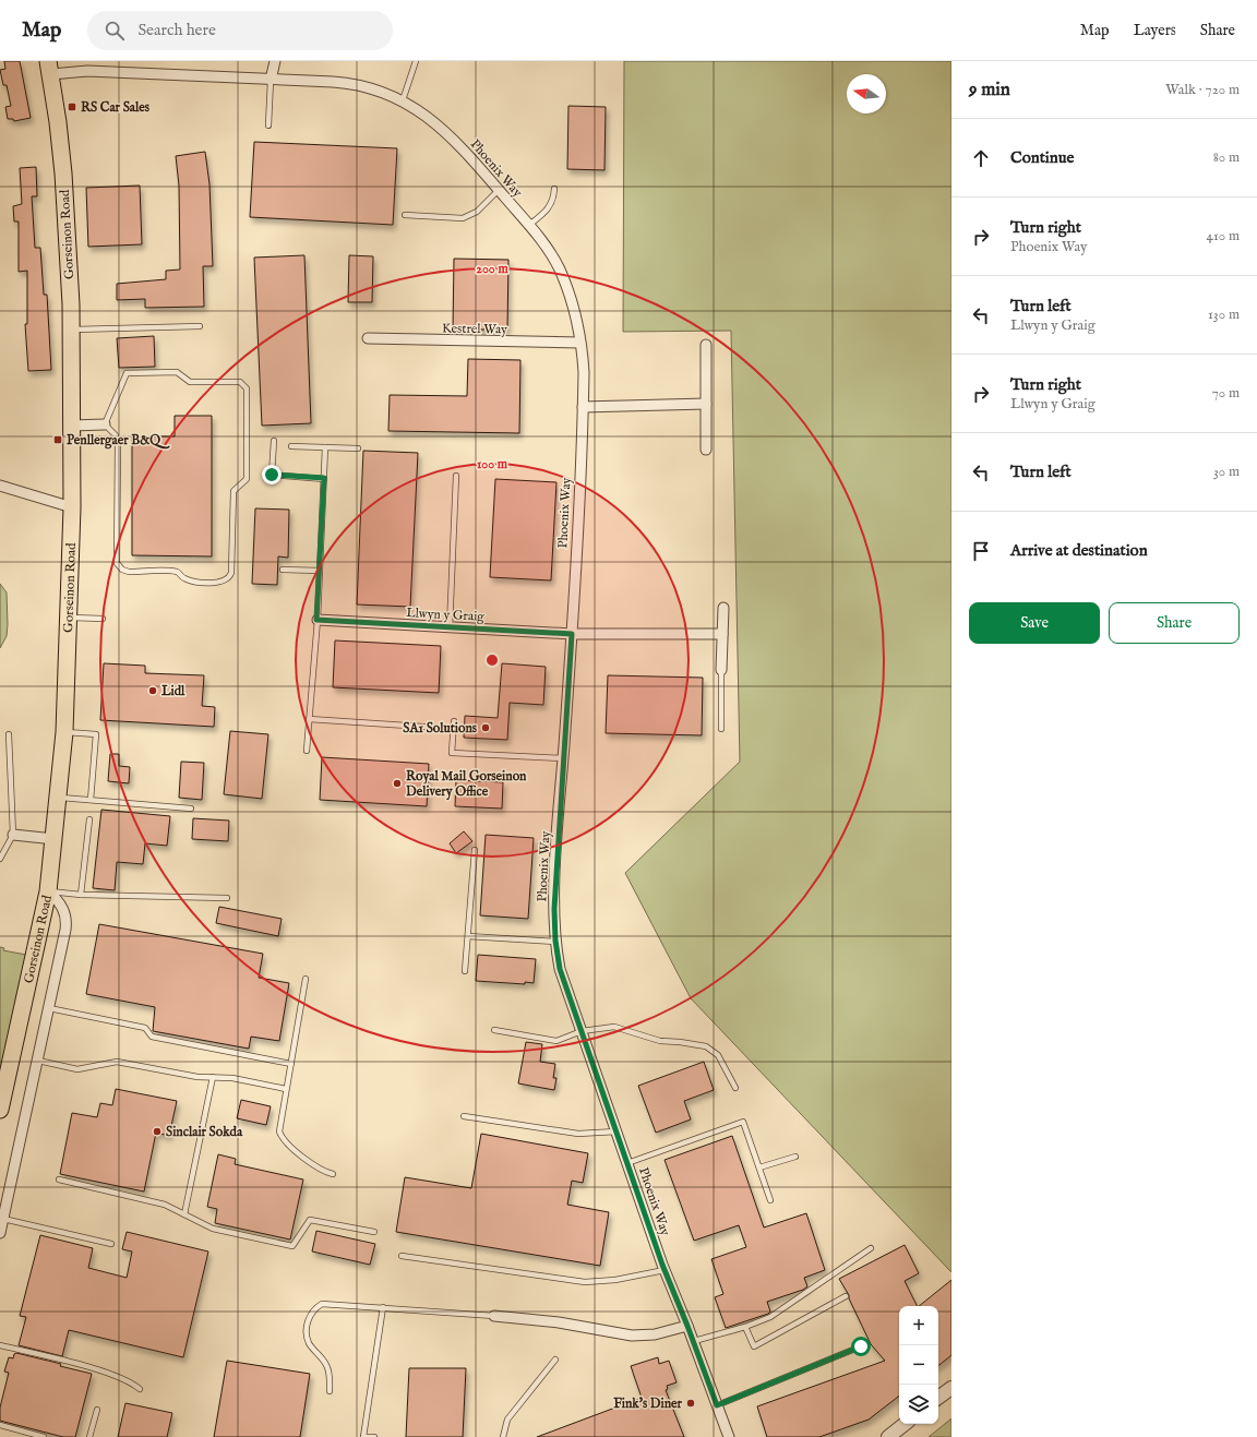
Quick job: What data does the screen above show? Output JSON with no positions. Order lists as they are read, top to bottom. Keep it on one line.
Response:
{"streets":{"main road":["Gorseinon Road"],"street":["Phoenix Way","Kestrel Way","Llwyn y Graig"]},"crossings":[["Phoenix Way","Gorseinon Road"],["Phoenix Way","Kestrel Way"],["Phoenix Way","Llwyn y Graig"]],"places":{"transit":["RS Car Sales","Penllergaer B&Q"],"other":["Lidl","SA1 Solutions","Royal Mail Gorseinon Delivery Office","Sinclair Sokda","Fink's Diner"]},"north":"left","page":{"header":"Map","search":"Search here","nav":["Map","Layers","Share"],"heading":["9 min","Walk · 720 m"],"list":[["Continue","80 m"],["Turn right","Phoenix Way","410 m"],["Turn left","Llwyn y Graig","130 m"],["Turn right","Llwyn y Graig","70 m"],["Turn left","30 m"],"Arrive at destination"],"buttons":["Save","Share"],"map_buttons":["+","−"]},"rings":["200 m","100 m"]}
